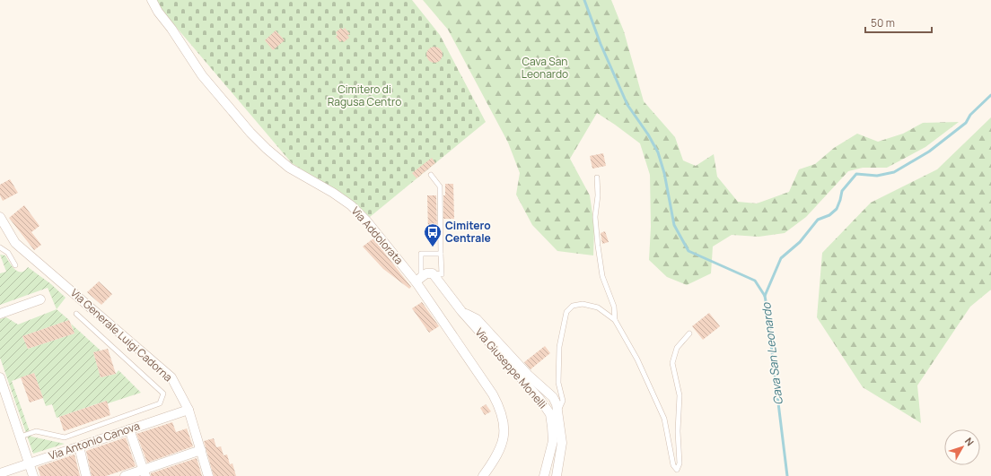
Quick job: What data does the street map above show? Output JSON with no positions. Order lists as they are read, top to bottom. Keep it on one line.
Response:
{"streets":{"street":["Via Addolorata","Via Generale Luigi Cadorna","Via Giuseppe Monelli","Via Antonio Canova"]},"crossings":[["Via Generale Luigi Cadorna","Via Antonio Canova"]],"water":["Cava San Leonardo"],"parks":["Cava San Leonardo","Cimitero di Ragusa Centro"],"places":{"bus stop":["Cimitero Centrale"]},"scale_bar":"50 m","north":"top right"}
